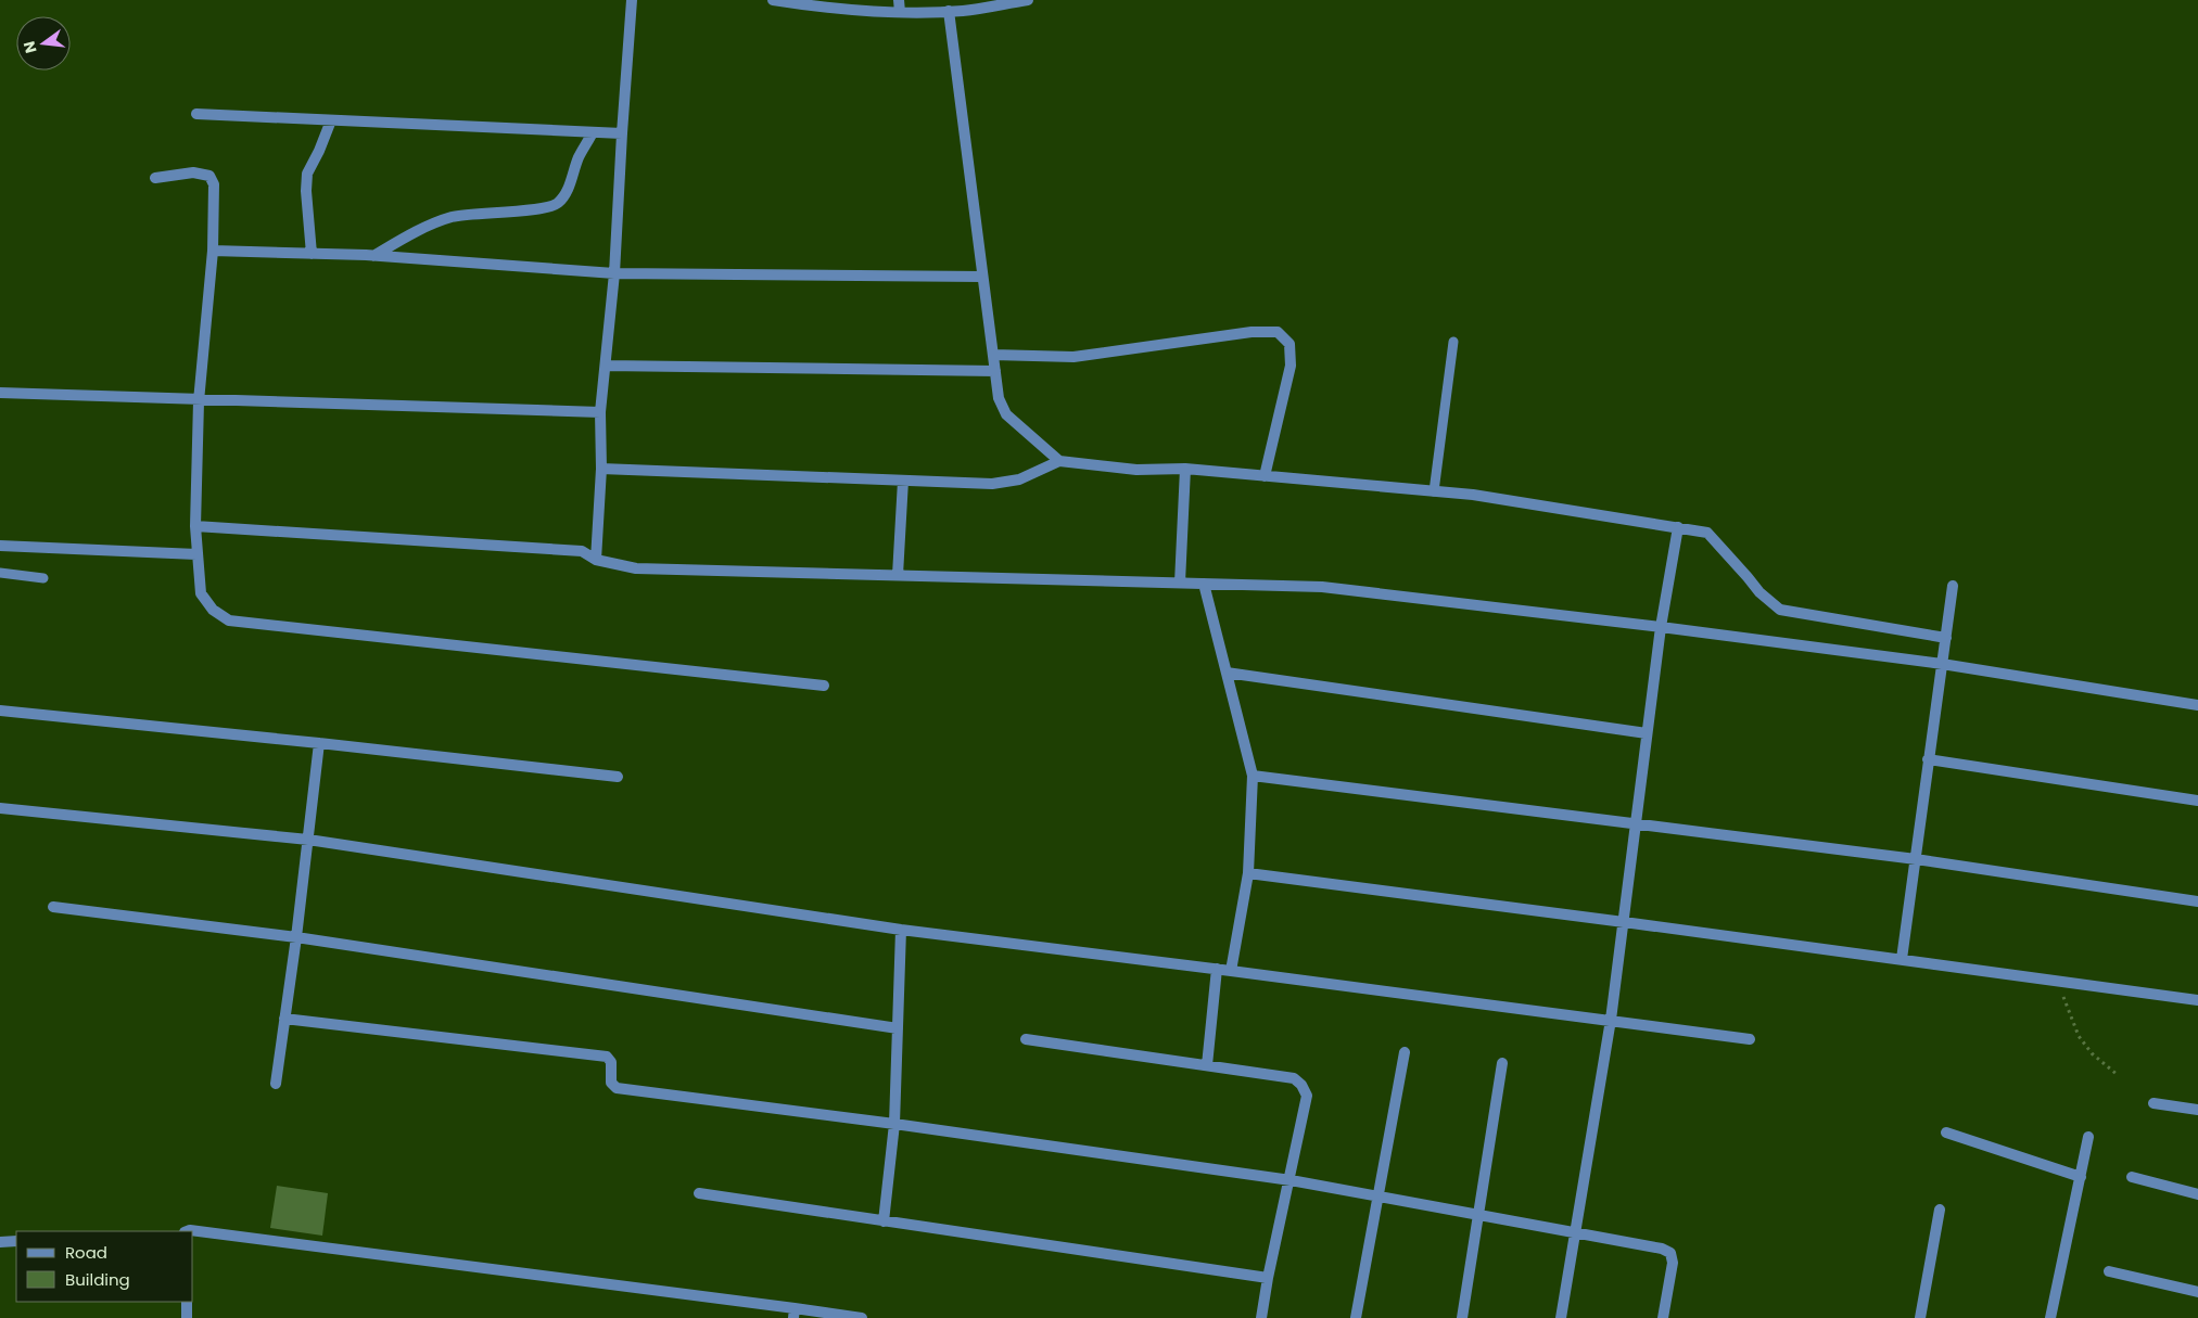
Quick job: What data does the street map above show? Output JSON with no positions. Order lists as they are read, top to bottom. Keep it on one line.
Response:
{"legend":["Road","Building"],"north":"left"}
